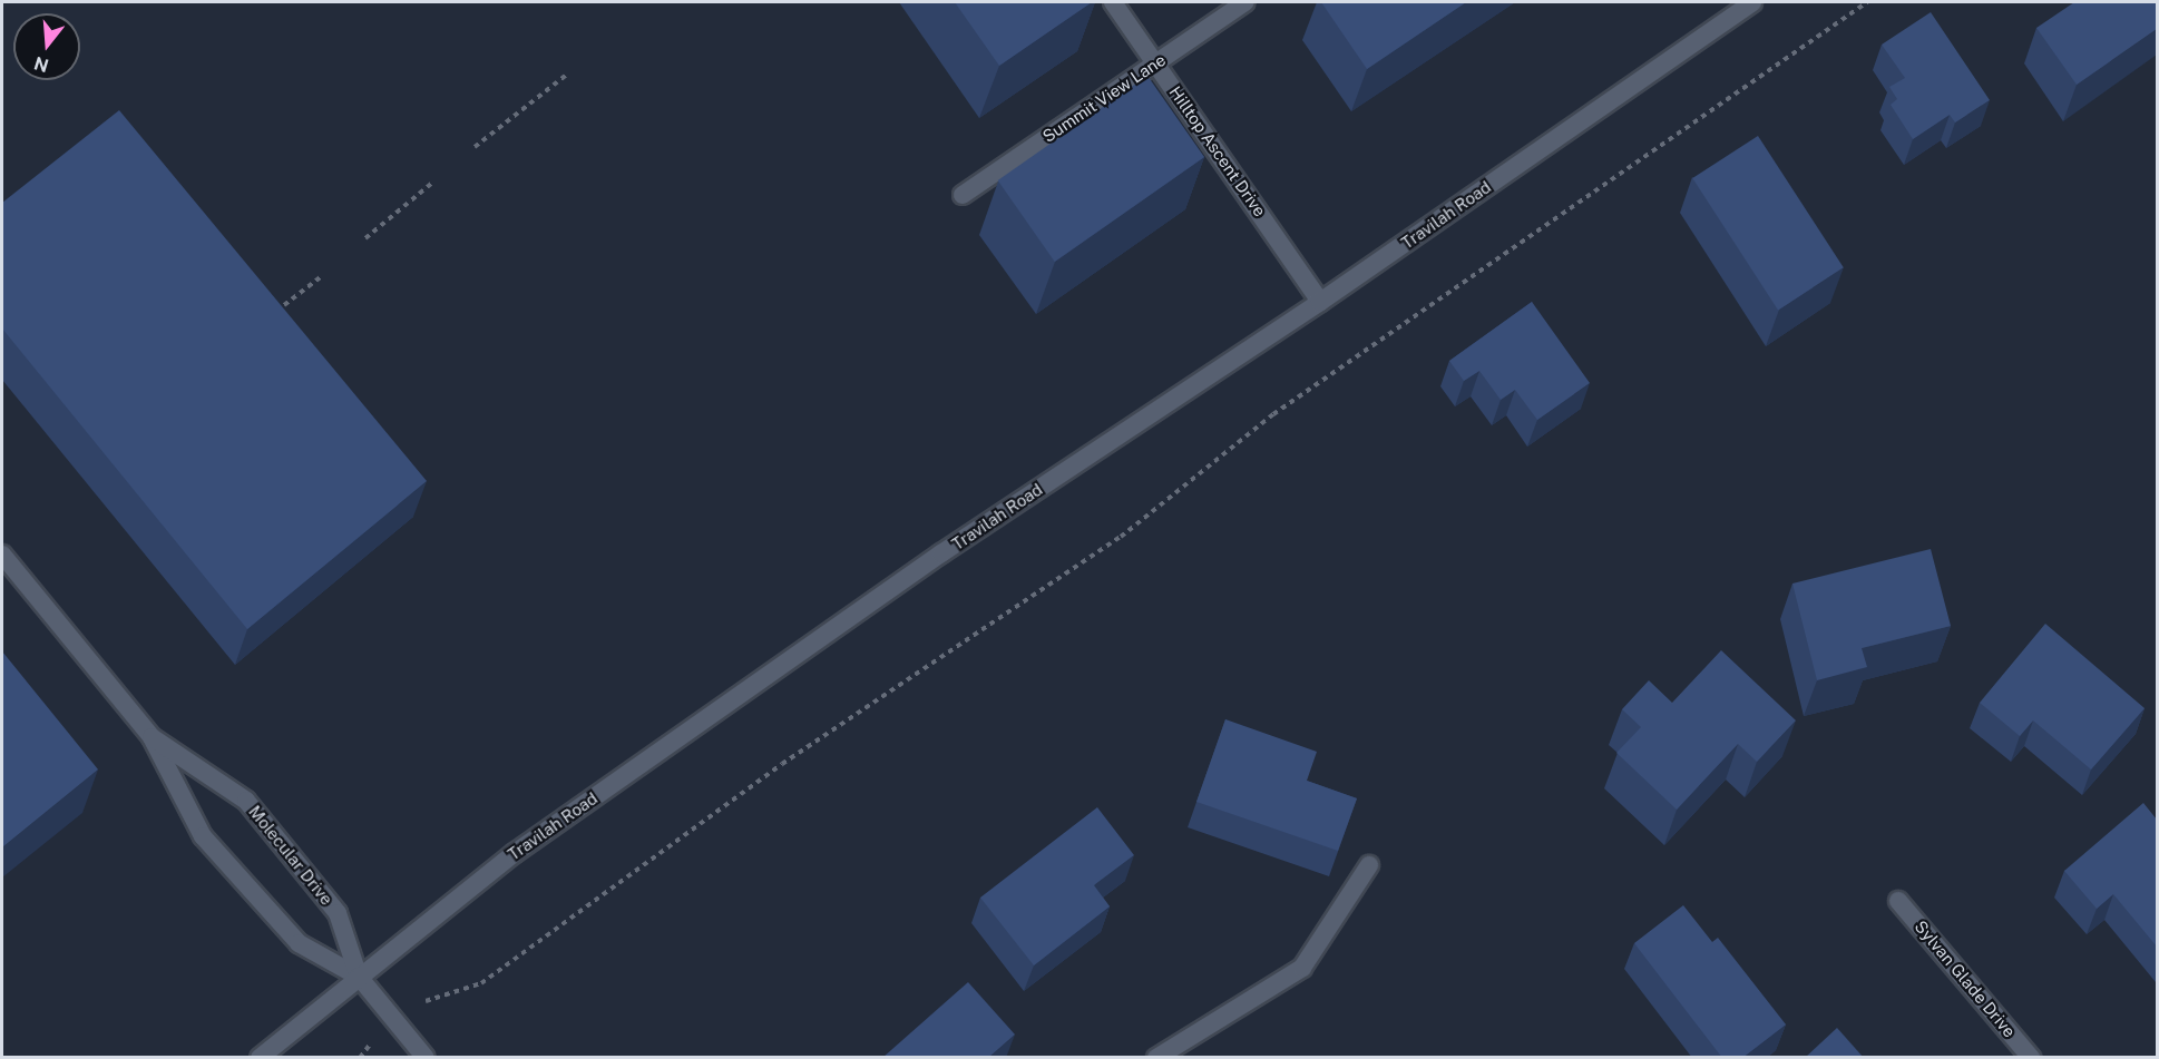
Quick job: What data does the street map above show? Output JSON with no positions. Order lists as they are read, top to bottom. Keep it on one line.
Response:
{"streets":{"main road":["Summit View Lane","Hilltop Ascent Drive","Travilah Road","Molecular Drive","Sylvan Glade Drive"]},"crossings":[["Summit View Lane","Hilltop Ascent Drive"],["Hilltop Ascent Drive","Travilah Road"],["Travilah Road","Molecular Drive"]],"north":"bottom"}
